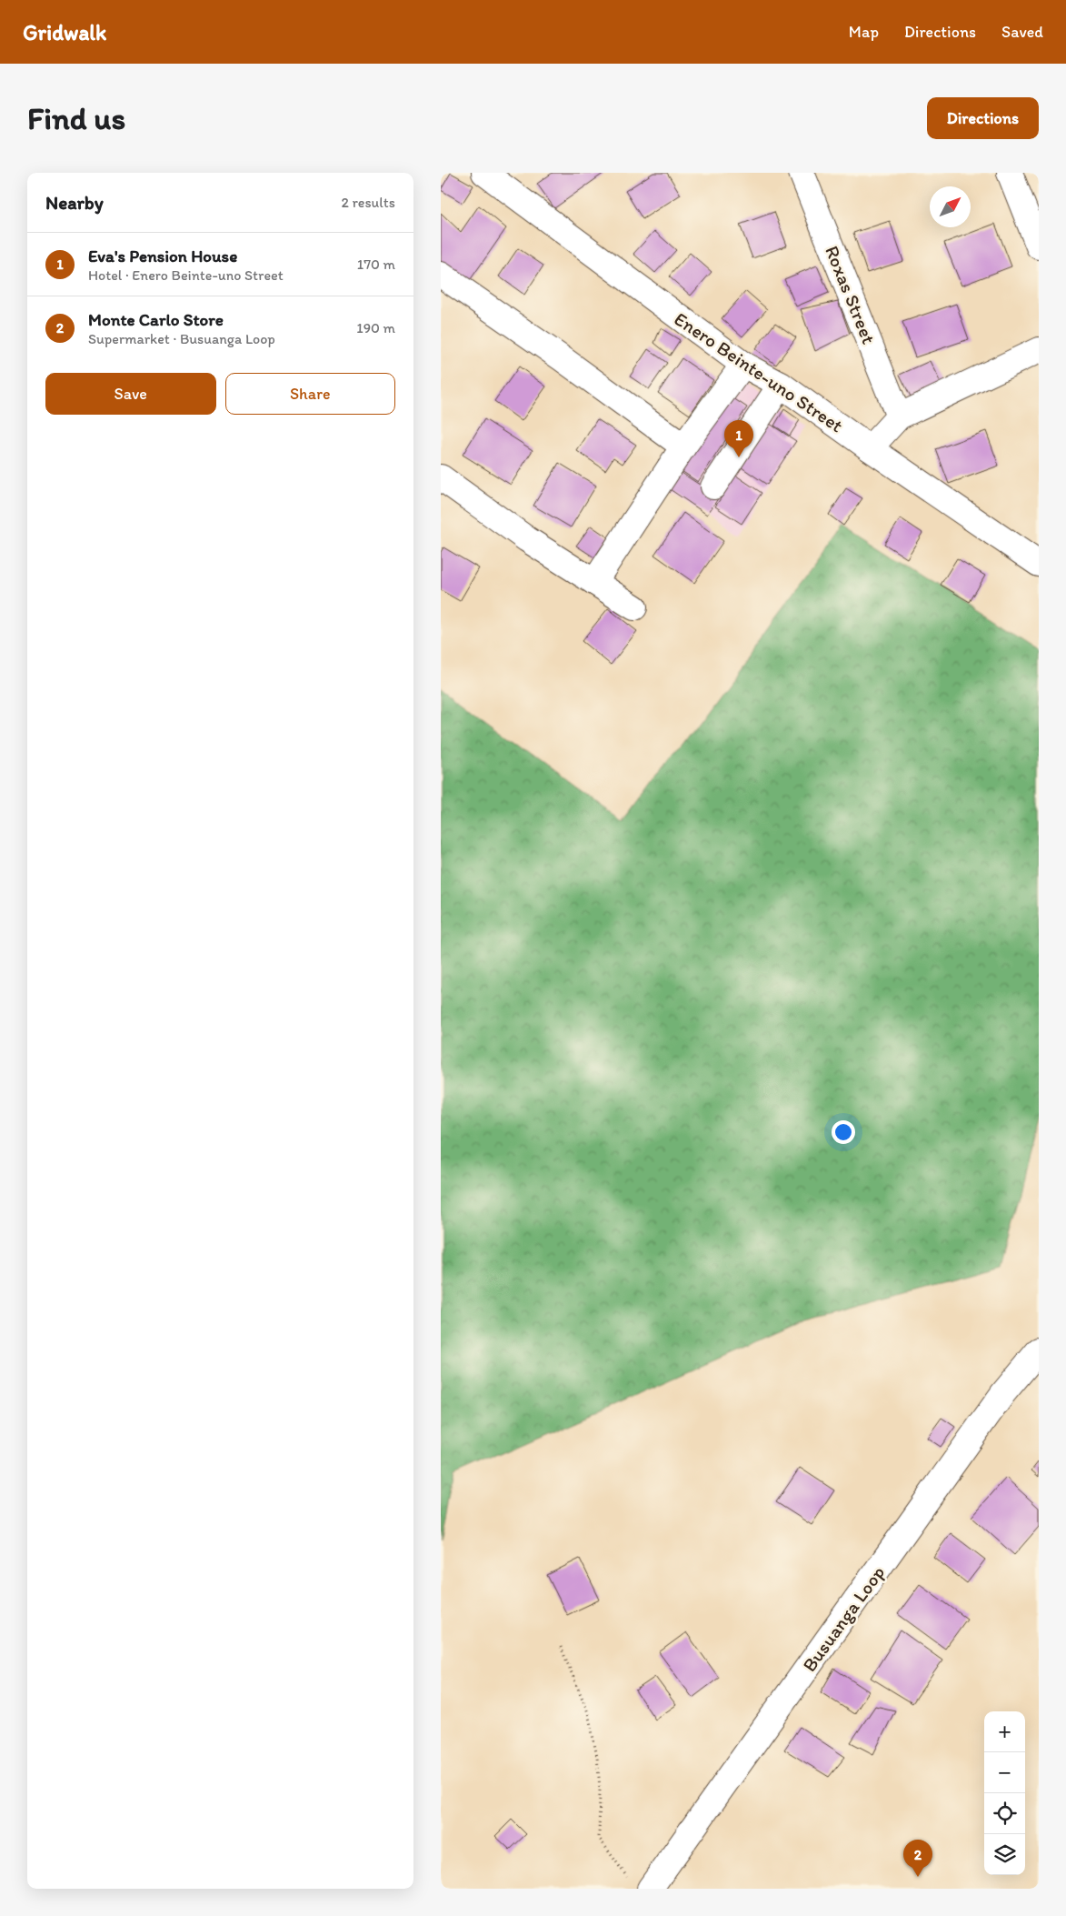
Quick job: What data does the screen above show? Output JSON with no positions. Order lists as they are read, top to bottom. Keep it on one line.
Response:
{"streets":{"street":["Roxas Street","Enero Beinte-uno Street","Busuanga Loop"]},"north":"top right","page":{"header":"Gridwalk","nav":["Map","Directions","Saved"],"buttons":["Directions",["Save","Share"]],"title":"Find us","heading":["Nearby","2 results"],"list":[{"mark":"1","name":"Eva's Pension House","note":"Hotel · Enero Beinte-uno Street","value":"170 m"},{"mark":"2","name":"Monte Carlo Store","note":"Supermarket · Busuanga Loop","value":"190 m"}],"pins":["1","2"],"map_buttons":["+","−"]}}
